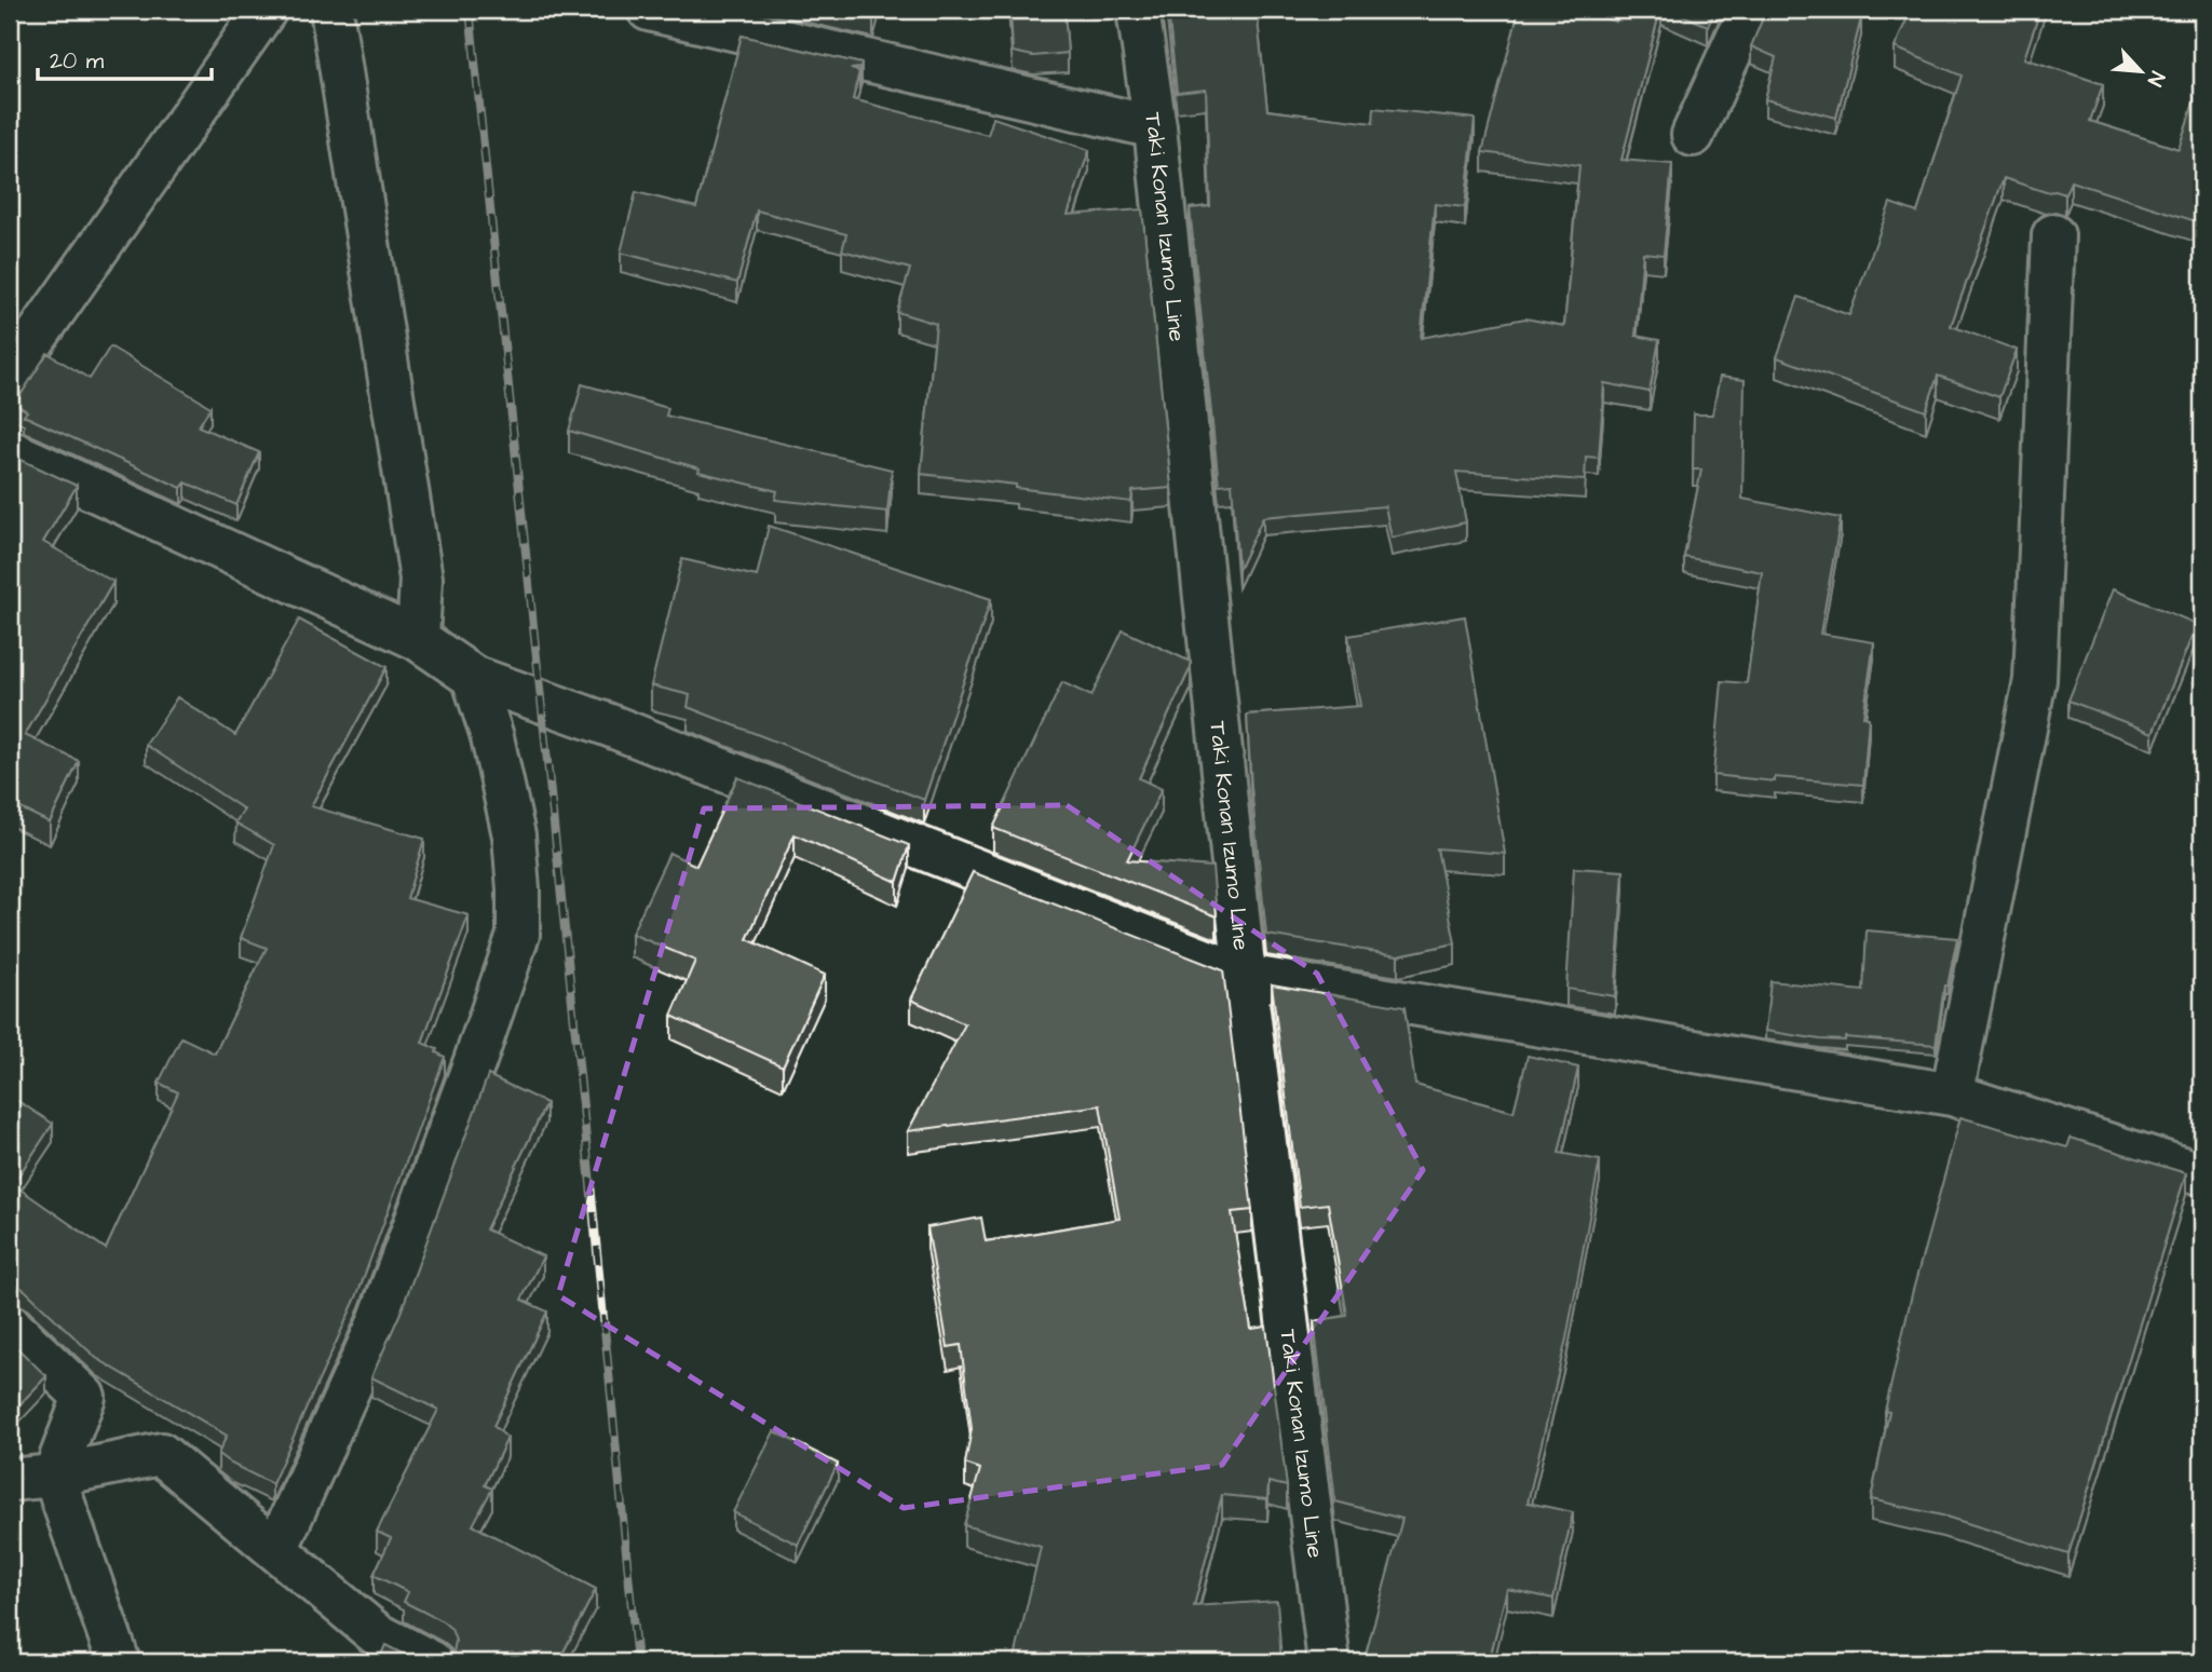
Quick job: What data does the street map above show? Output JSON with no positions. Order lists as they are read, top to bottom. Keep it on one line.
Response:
{"streets":{"street":["Taki Konan Izumo Line"]},"scale_bar":"20 m","north":"bottom right"}
